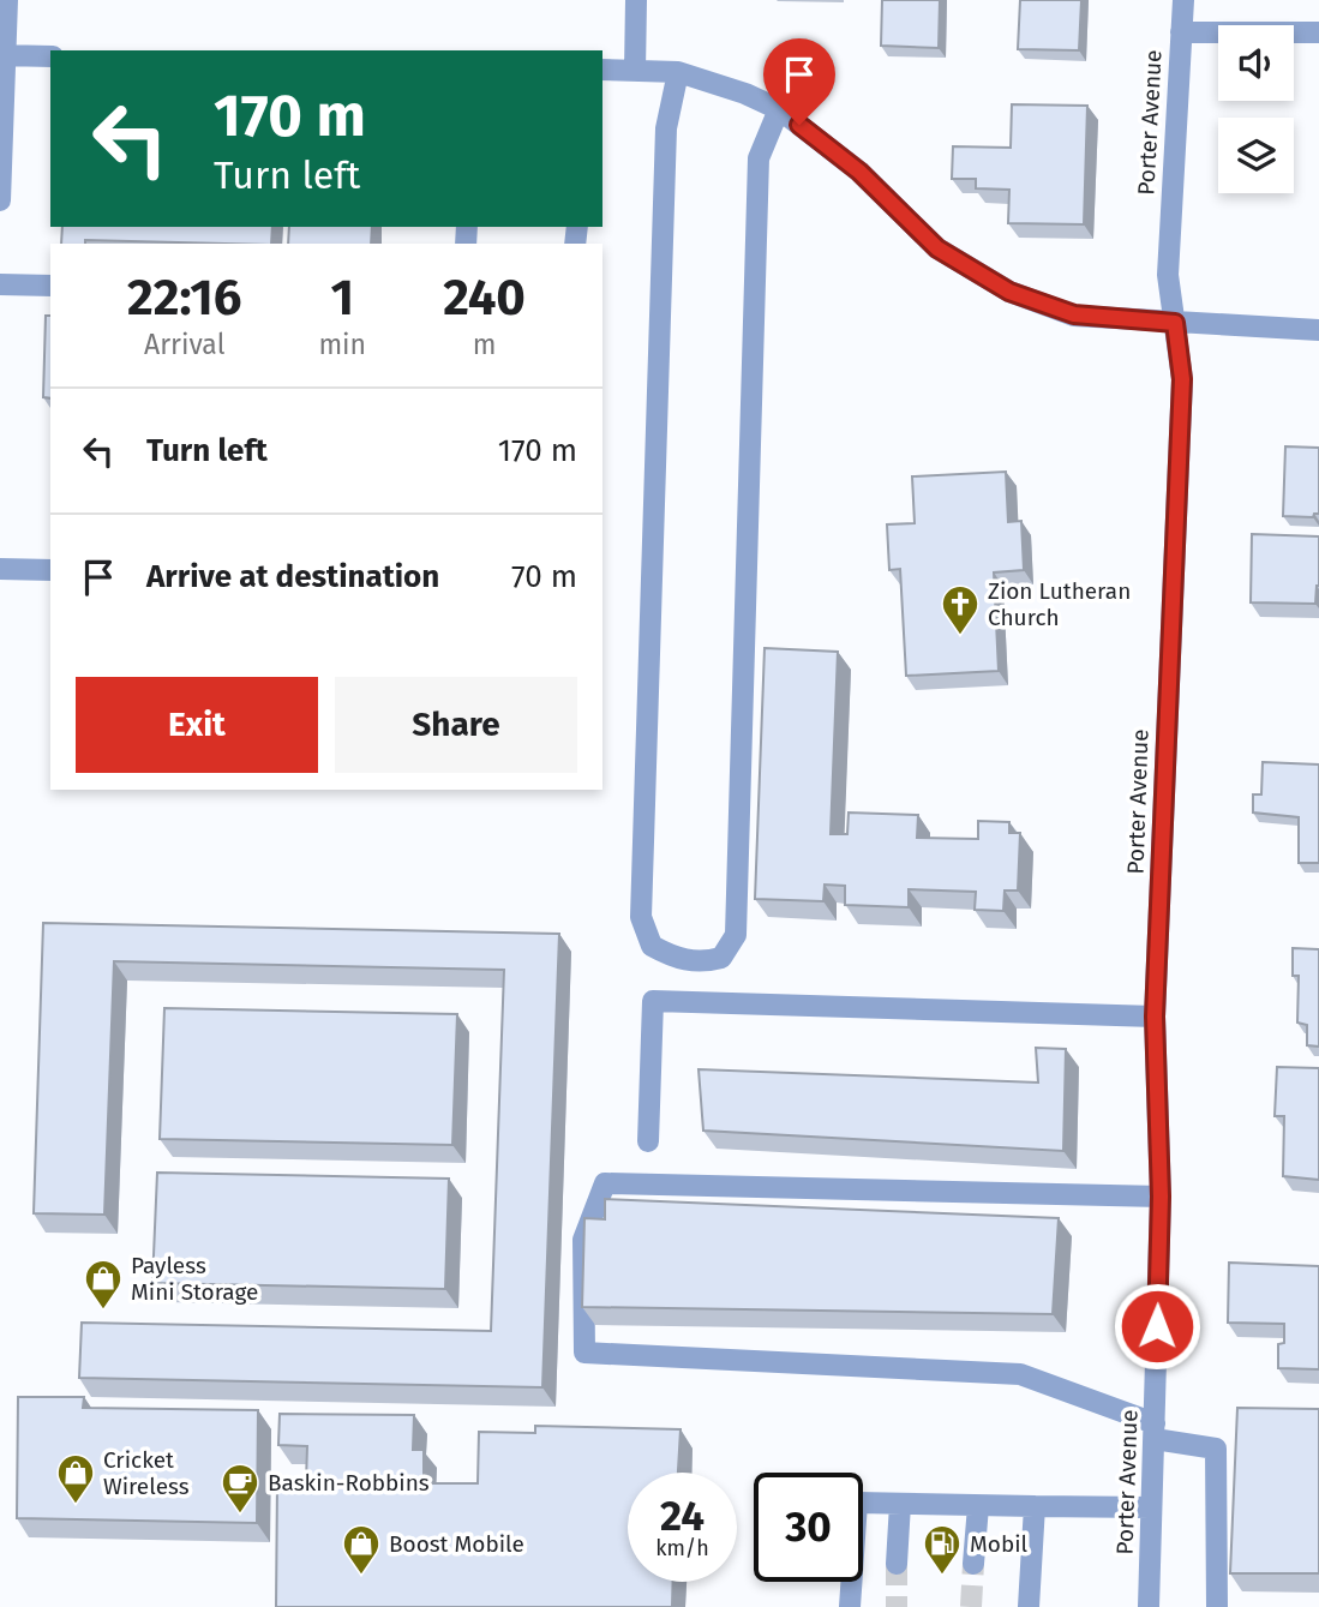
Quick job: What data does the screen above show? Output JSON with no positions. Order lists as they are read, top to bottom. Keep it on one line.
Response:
{"streets":{"street":["Porter Avenue"]},"places":{"church":["Zion Lutheran Church"],"shop":["Payless Mini Storage","Cricket Wireless","Boost Mobile"],"cafe":["Baskin-Robbins"],"fuel station":["Mobil"]},"page":{"turn":["170 m","Turn left"],"eta":["22:16","Arrival","1","min","240","m"],"list":[{"name":"Turn left","value":"170 m"},{"name":"Arrive at destination","value":"70 m"}],"buttons":["Exit","Share"],"speed":"24 km/h","limit":"30"}}
